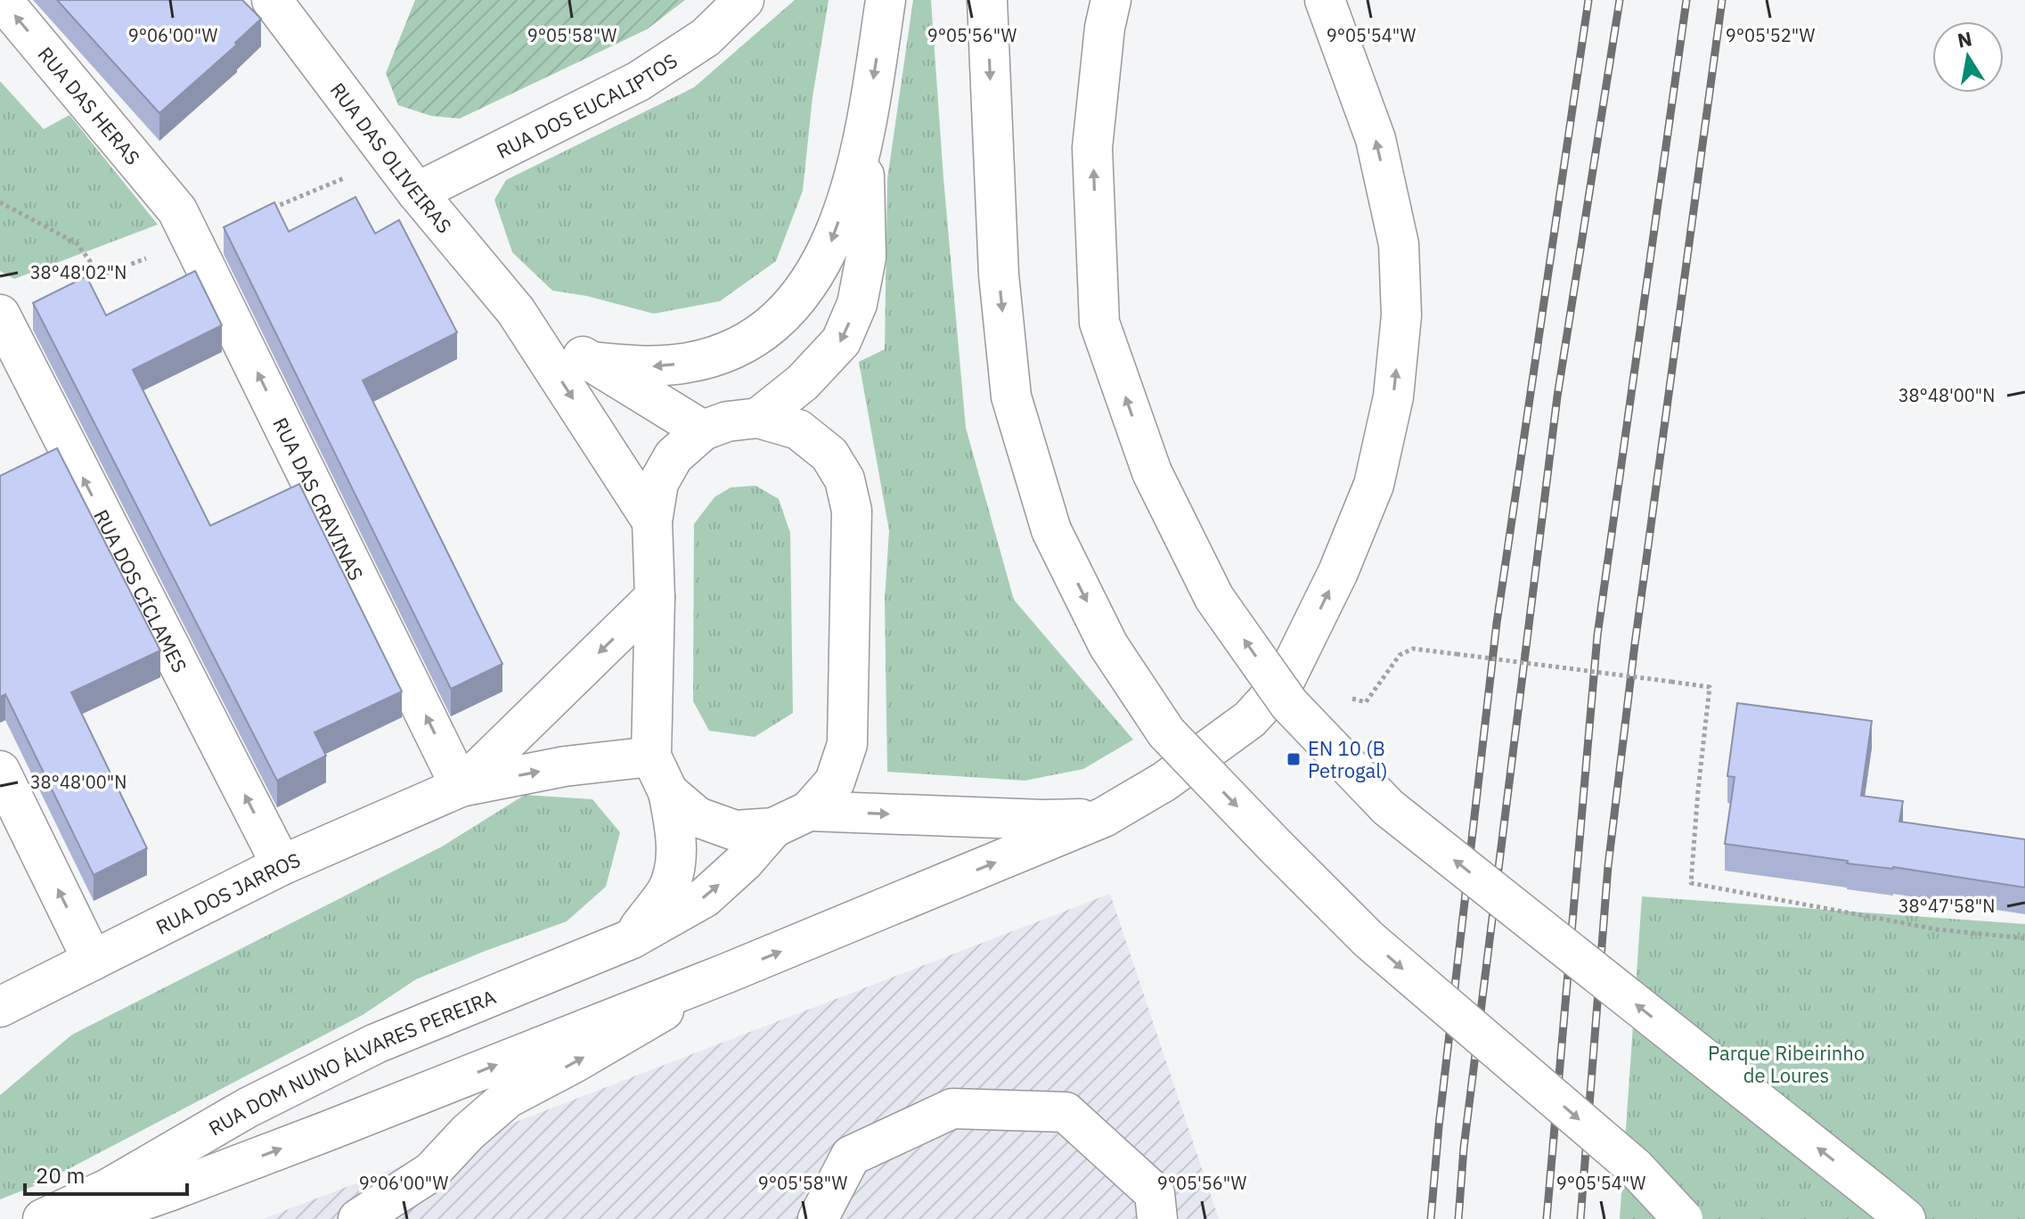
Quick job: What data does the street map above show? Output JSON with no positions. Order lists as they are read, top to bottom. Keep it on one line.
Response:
{"streets":{"main road":["RUA DAS HERAS","RUA DOS EUCALIPTOS","RUA DAS OLIVEIRAS","RUA DAS CRAVINAS","RUA DOS CÍCLAMES","RUA DOS JARROS","RUA DOM NUNO ÁLVARES PEREIRA"]},"crossings":[["RUA DAS HERAS","RUA DAS CRAVINAS"],["RUA DOS EUCALIPTOS","RUA DAS OLIVEIRAS"],["RUA DAS CRAVINAS","RUA DOS JARROS"],["RUA DOS CÍCLAMES","RUA DOS JARROS"]],"one_way":["RUA DAS HERAS","RUA DAS CRAVINAS"],"parks":["Parque Ribeirinho de Loures"],"places":{"transit":["EN 10 (B Petrogal)"]},"scale_bar":"20 m","north":"top","coordinates":["9°06'00\"W","9°05'58\"W","9°05'56\"W","9°05'54\"W","9°05'52\"W","38°48'02\"N","38°48'00\"N","38°47'58\"N"]}
